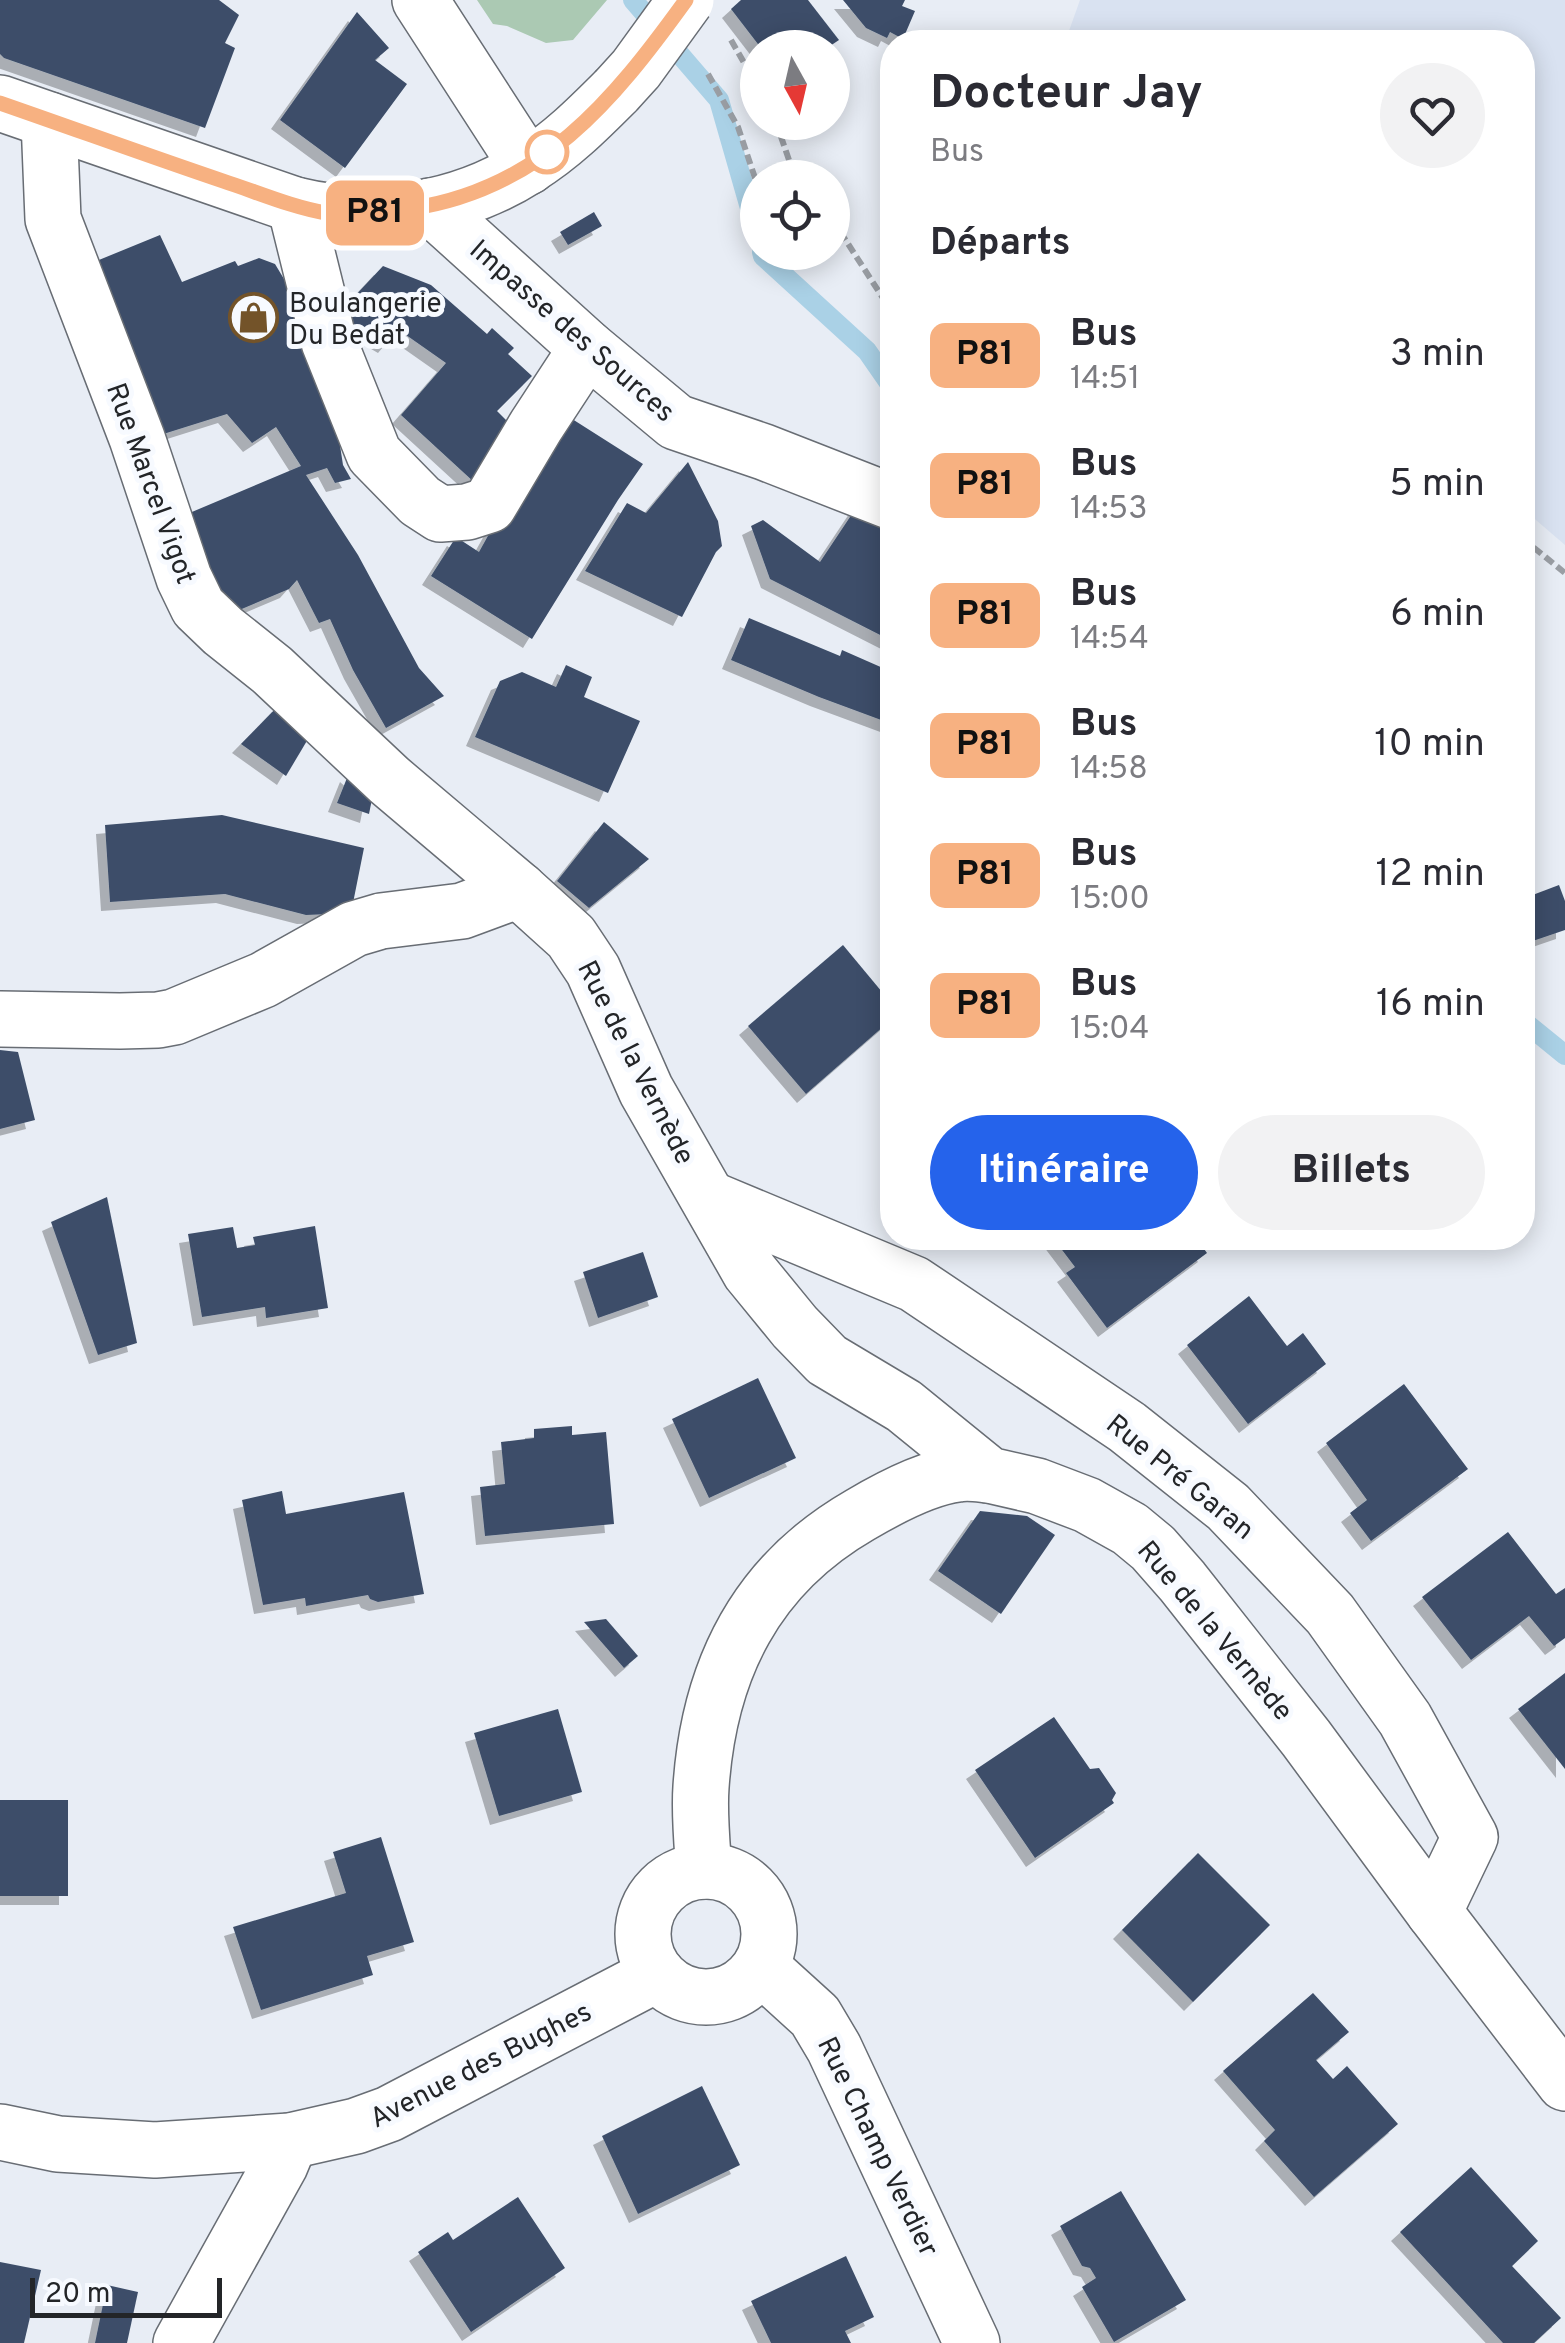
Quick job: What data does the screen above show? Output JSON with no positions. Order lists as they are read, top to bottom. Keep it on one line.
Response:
{"streets":{"street":["Impasse des Sources","Rue Marcel Vigot","Rue de la Vernède","Rue Pré Garan","Avenue des Bughes","Rue Champ Verdier"]},"crossings":[["Rue Marcel Vigot","Rue de la Vernède"],["Rue de la Vernède","Rue Pré Garan"],["Avenue des Bughes","Rue Champ Verdier"]],"places":{"shop":["Boulangerie Du Bedat"]},"lines":["bus line P81"],"scale_bar":"20 m","north":"bottom","page":{"on_map":"P81","heading":[["Docteur Jay","Bus"],"Départs"],"list":[{"mark":"P81","name":"Bus","note":"14:51","value":"3 min"},{"mark":"P81","name":"Bus","note":"14:53","value":"5 min"},{"mark":"P81","name":"Bus","note":"14:54","value":"6 min"},{"mark":"P81","name":"Bus","note":"14:58","value":"10 min"},{"mark":"P81","name":"Bus","note":"15:00","value":"12 min"},{"mark":"P81","name":"Bus","note":"15:04","value":"16 min"}],"buttons":["Itinéraire","Billets"],"scale":"20 m"}}
